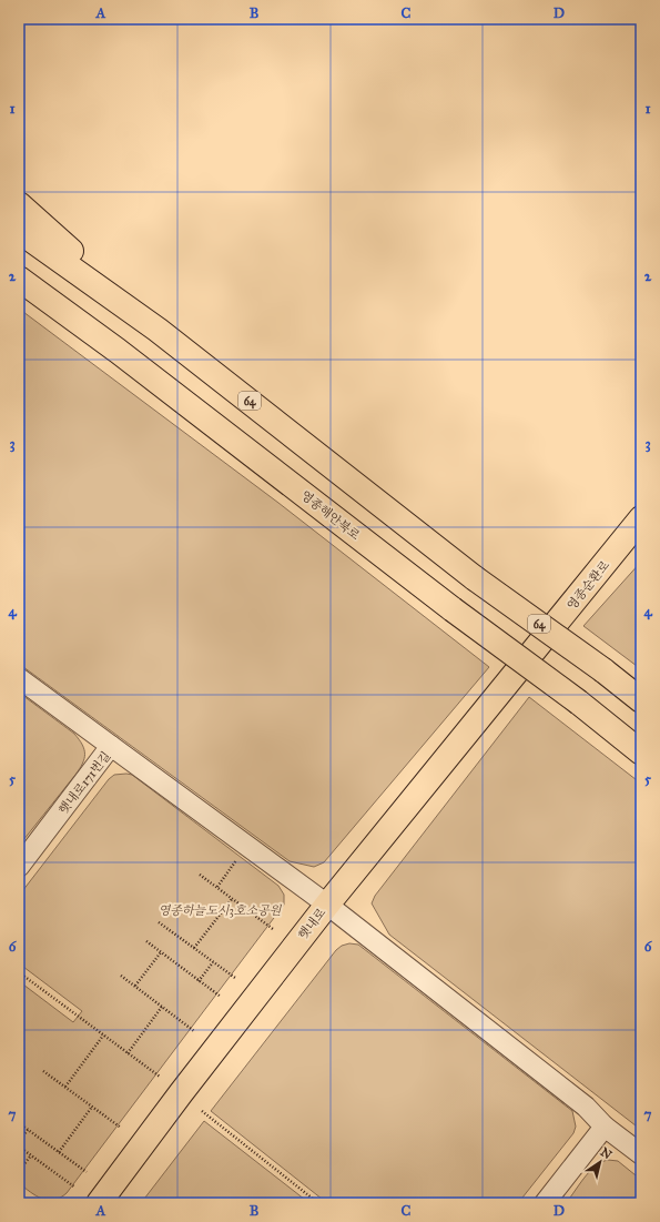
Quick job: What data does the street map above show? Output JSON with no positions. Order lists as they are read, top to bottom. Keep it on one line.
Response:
{"streets":{"main road":["64","영종해안북로","영종순환로","햇내로"],"street":["햇내로171번길"]},"crossings":[["영종순환로","햇내로"]],"parks":["영종하늘도시3호소공원"],"north":"top right","grid":{"columns":["A","B","C","D"],"rows":["1","2","3","4","5","6","7"]}}
